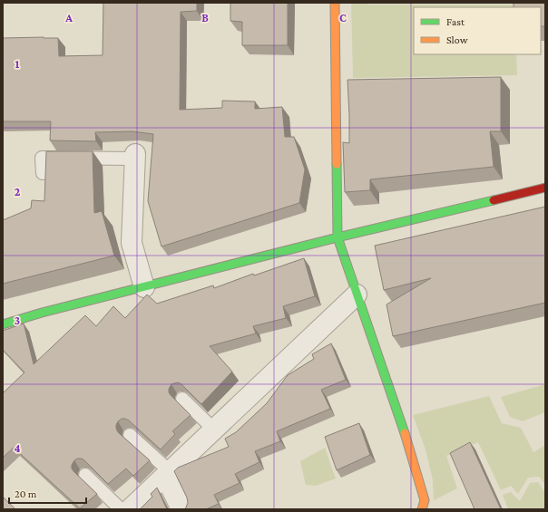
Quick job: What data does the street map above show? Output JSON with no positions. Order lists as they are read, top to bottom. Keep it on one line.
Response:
{"legend":["Fast","Slow"],"scale_bar":"20 m","grid":{"columns":["A","B","C"],"rows":["1","2","3","4"]}}
